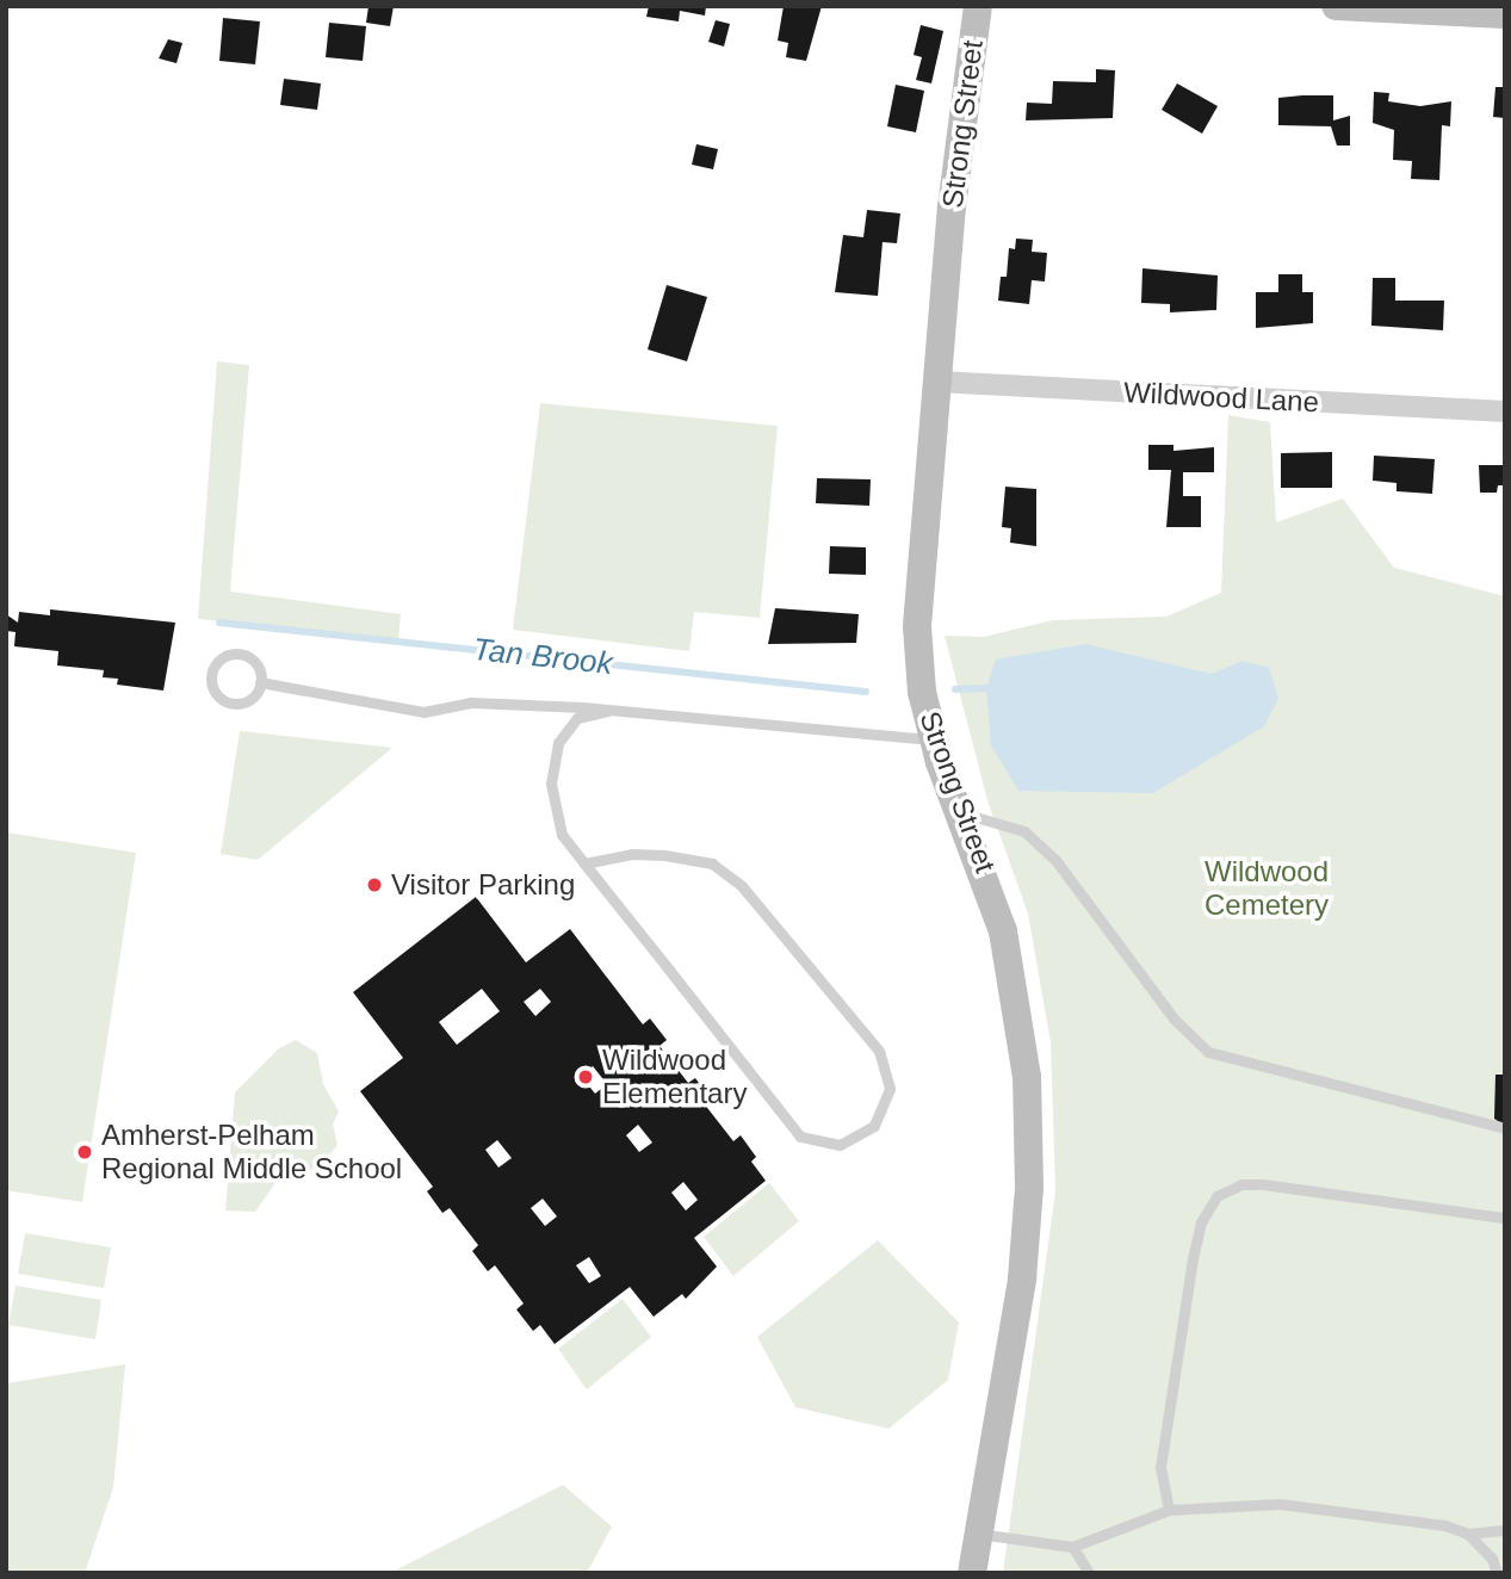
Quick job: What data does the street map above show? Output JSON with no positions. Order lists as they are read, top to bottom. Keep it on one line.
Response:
{"streets":{"main road":["Strong Street"],"street":["Wildwood Lane"]},"crossings":[["Strong Street","Wildwood Lane"]],"water":["Tan Brook"],"parks":["Wildwood Cemetery"],"places":["Visitor Parking","Wildwood Elementary","Amherst-Pelham Regional Middle School"]}
